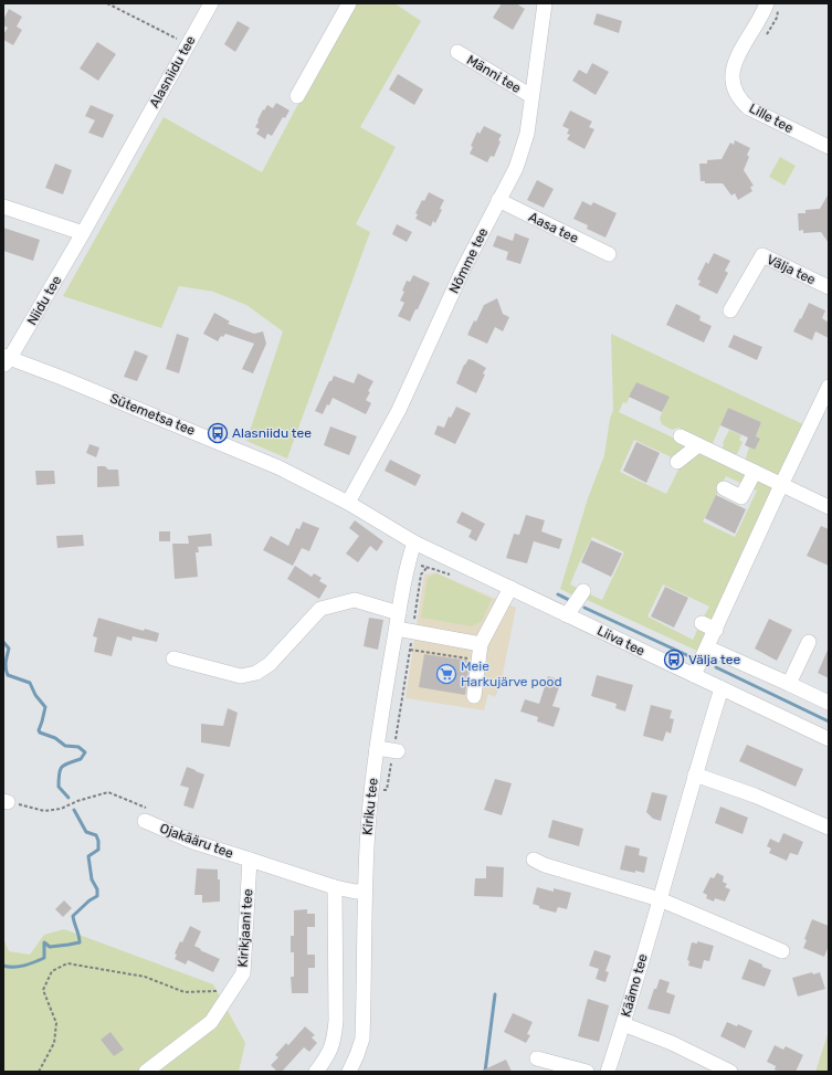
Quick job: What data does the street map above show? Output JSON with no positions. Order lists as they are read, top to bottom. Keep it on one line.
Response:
{"streets":{"street":["Alasniidu tee","Männi tee","Lille tee","Aasa tee","Nõmme tee","Välja tee","Niidu tee","Sütemetsa tee","Liiva tee","Kiriku tee","Ojakääru tee","Kirikjaani tee","Käämo tee"]},"crossings":[["Alasniidu tee","Niidu tee"],["Männi tee","Nõmme tee"],["Aasa tee","Nõmme tee"],["Nõmme tee","Sütemetsa tee"],["Niidu tee","Sütemetsa tee"],["Sütemetsa tee","Liiva tee"],["Sütemetsa tee","Kiriku tee"],["Liiva tee","Kiriku tee"],["Liiva tee","Käämo tee"],["Ojakääru tee","Kirikjaani tee"]],"places":{"bus stop":["Alasniidu tee","Välja tee"],"supermarket":["Meie Harkujärve pood"]}}
